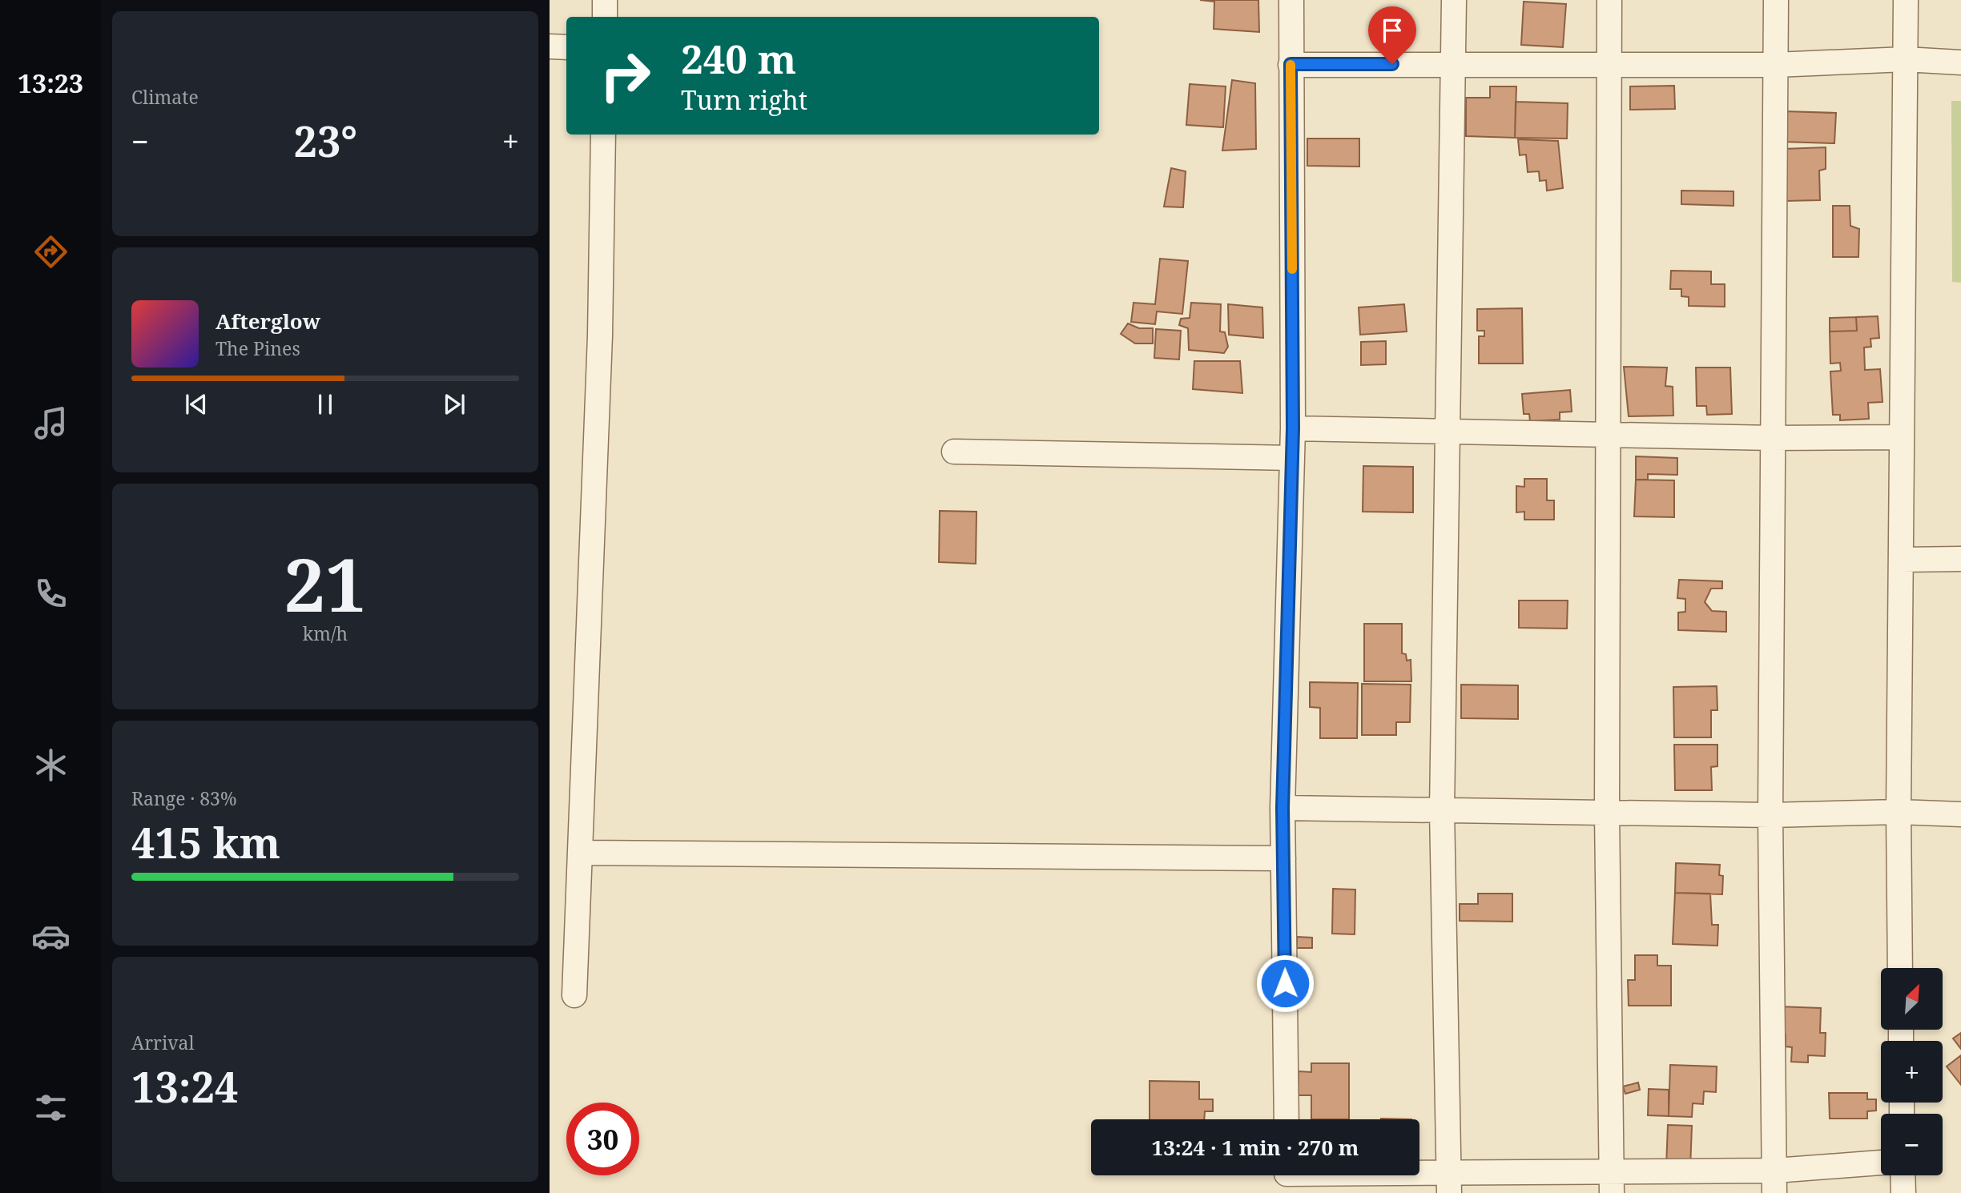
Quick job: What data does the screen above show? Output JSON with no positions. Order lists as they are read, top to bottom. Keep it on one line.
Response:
{"north":"top right","page":{"tabs":"13:23","tile":["Climate",["21","km/h"],["Range · 83%","415 km"],["Arrival","13:24"]],"turn":["240 m","Turn right"],"heat":["−","23°","+"],"song":["Afterglow","The Pines"],"map_buttons":["+","−"],"limit":"30","trip":"13:24 · 1 min · 270 m"}}
